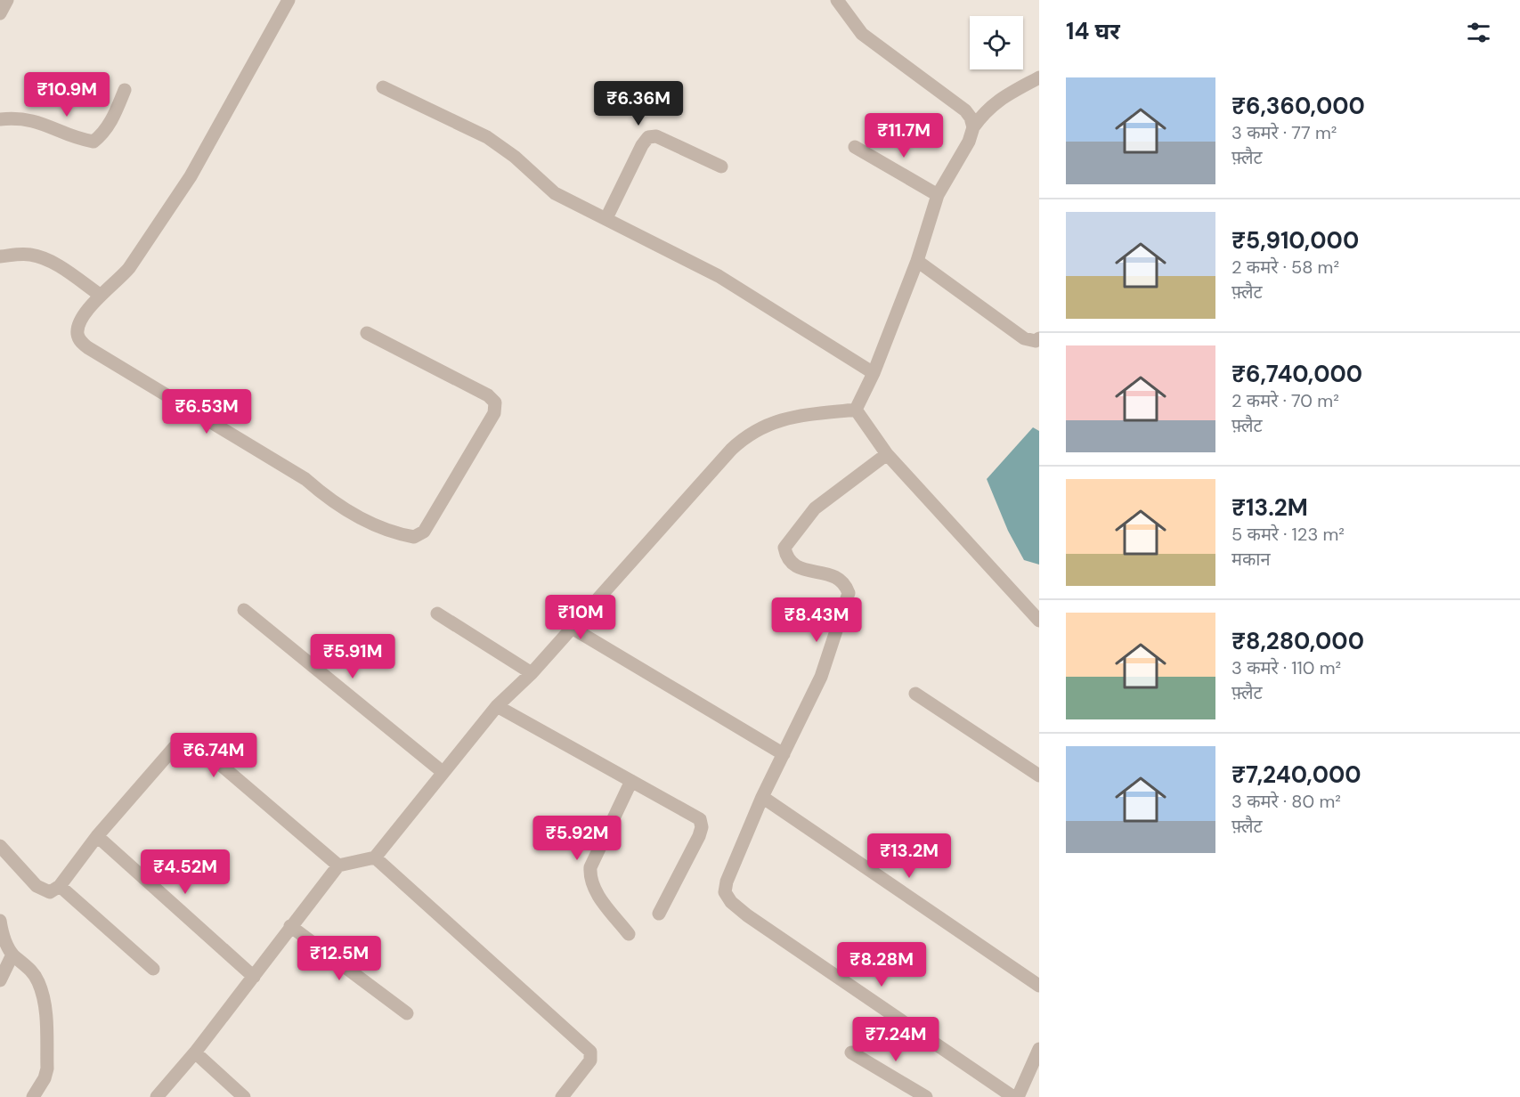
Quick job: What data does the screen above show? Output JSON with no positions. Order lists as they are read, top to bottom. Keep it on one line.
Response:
{"page":{"heading":"14 घर","list":[{"name":"₹6,360,000","note":"3 कमरे · 77 m² · फ़्लैट"},{"name":"₹5,910,000","note":"2 कमरे · 58 m² · फ़्लैट"},{"name":"₹6,740,000","note":"2 कमरे · 70 m² · फ़्लैट"},{"name":"₹13.2M","note":"5 कमरे · 123 m² · मकान"},{"name":"₹8,280,000","note":"3 कमरे · 110 m² · फ़्लैट"},{"name":"₹7,240,000","note":"3 कमरे · 80 m² · फ़्लैट"}],"price":["₹10.9M","₹6.36M","₹11.7M","₹6.53M","₹10M","₹8.43M","₹5.91M","₹6.74M","₹5.92M","₹13.2M","₹4.52M","₹12.5M","₹8.28M","₹7.24M"]}}
